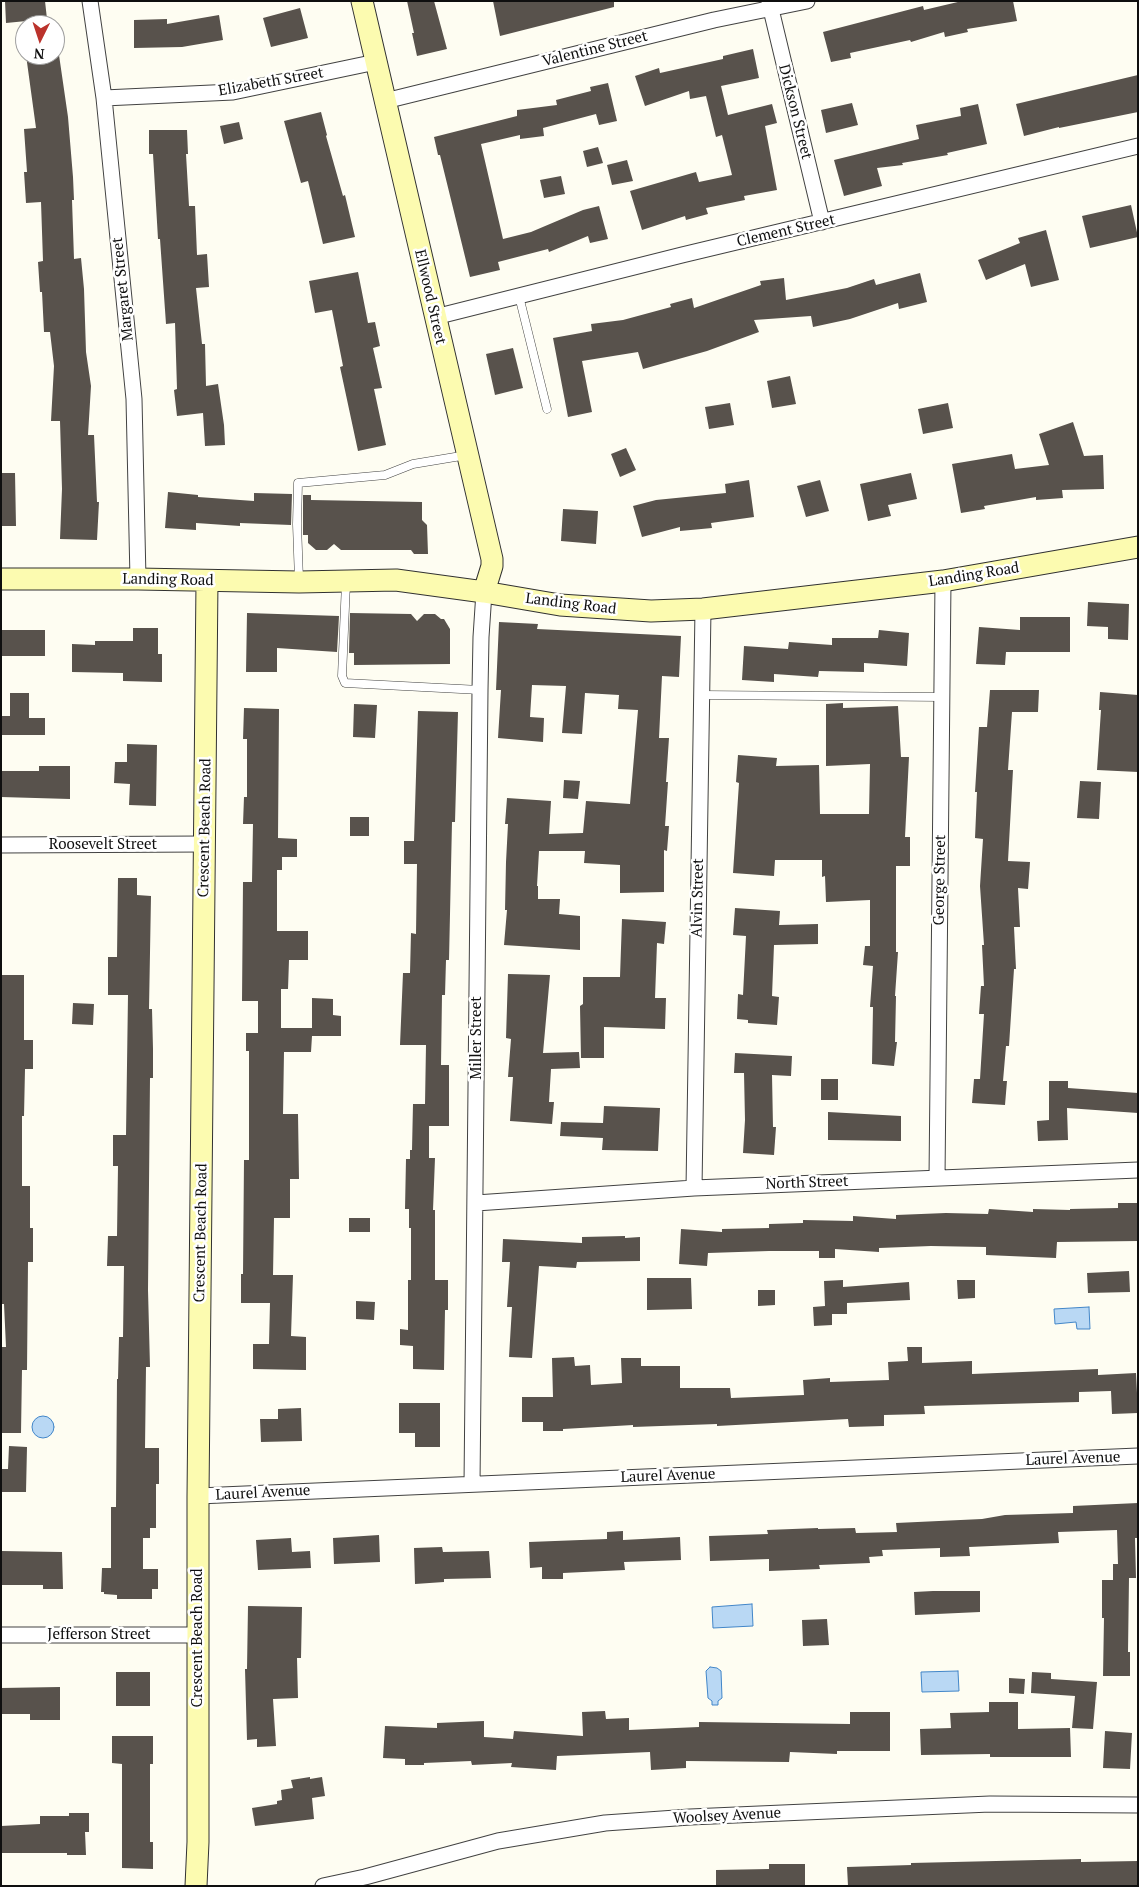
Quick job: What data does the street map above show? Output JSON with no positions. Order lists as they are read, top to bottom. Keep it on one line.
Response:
{"streets":{"street":["Valentine Street","Elizabeth Street","Dickson Street","Clement Street","Margaret Street","Ellwood Street","Landing Road","Crescent Beach Road","Roosevelt Street","George Street","Alvin Street","Miller Street","North Street","Laurel Avenue","Jefferson Street","Woolsey Avenue"]},"crossings":[["Valentine Street","Dickson Street"],["Valentine Street","Ellwood Street"],["Elizabeth Street","Margaret Street"],["Elizabeth Street","Ellwood Street"],["Dickson Street","Clement Street"],["Clement Street","Ellwood Street"],["Margaret Street","Landing Road"],["Ellwood Street","Landing Road"],["Ellwood Street","Miller Street"],["Landing Road","Crescent Beach Road"],["Landing Road","George Street"],["Landing Road","Alvin Street"],["Landing Road","Miller Street"],["Crescent Beach Road","Roosevelt Street"],["Crescent Beach Road","Laurel Avenue"],["Crescent Beach Road","Jefferson Street"],["George Street","North Street"],["Alvin Street","North Street"],["Miller Street","North Street"],["Miller Street","Laurel Avenue"]],"north":"bottom"}
